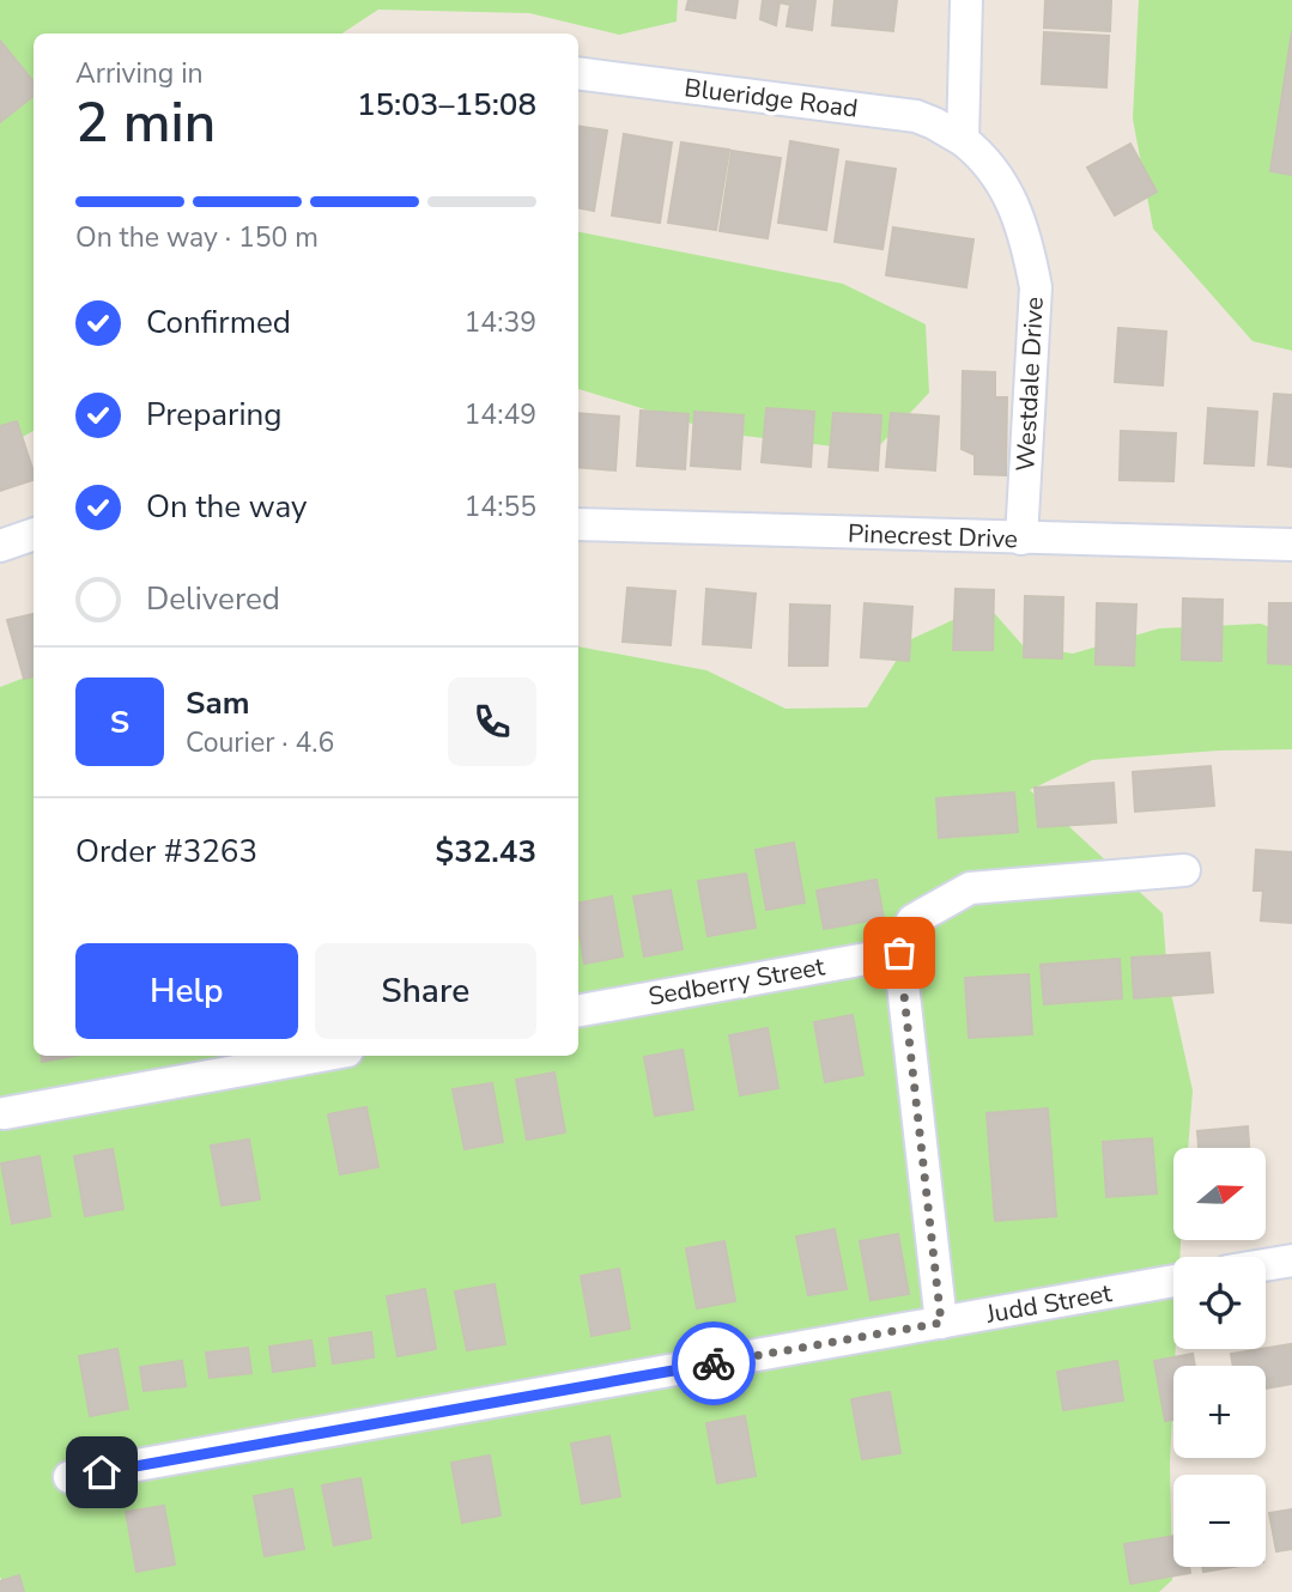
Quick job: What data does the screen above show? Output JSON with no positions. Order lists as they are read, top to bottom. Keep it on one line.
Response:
{"streets":{"street":["Blueridge Road","Westdale Drive","Pinecrest Drive","Sedberry Street","Judd Street"]},"crossings":[["Blueridge Road","Westdale Drive"],["Westdale Drive","Pinecrest Drive"]],"north":"right","page":{"heading":["2 min","Arriving in","15:03–15:08"],"panel":["Sam","Courier · 4.6","Order #3263","$32.43"],"bar":"On the way · 150 m","list":[["Confirmed","14:39"],["Preparing","14:49"],["On the way","14:55"],"Delivered"],"round":"S","buttons":["Help","Share"],"map_buttons":["+","−"]}}
